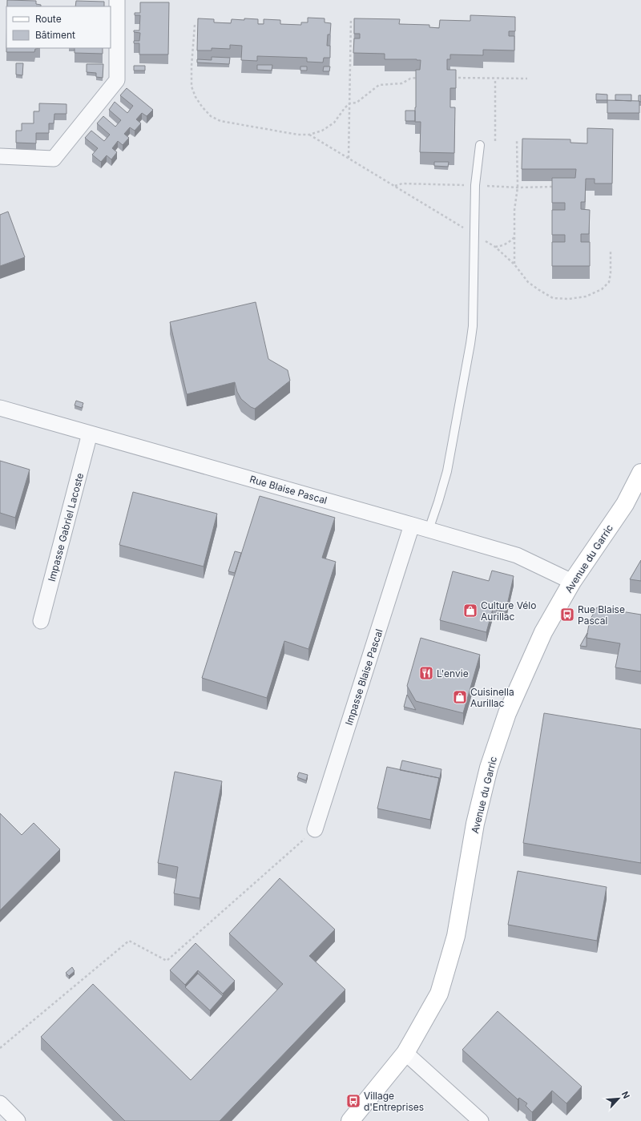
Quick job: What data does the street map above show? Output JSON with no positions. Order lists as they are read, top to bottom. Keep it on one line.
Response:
{"streets":{"street":["Rue Blaise Pascal","Impasse Gabriel Lacoste","Avenue du Garric","Impasse Blaise Pascal"]},"crossings":[["Rue Blaise Pascal","Impasse Gabriel Lacoste"],["Rue Blaise Pascal","Avenue du Garric"],["Rue Blaise Pascal","Impasse Blaise Pascal"]],"places":{"shop":["Culture Vélo Aurillac","Cuisinella Aurillac"],"bus stop":["Rue Blaise Pascal","Village d'Entreprises"],"restaurant":["L'envie"]},"legend":["Route","Bâtiment"],"north":"top right"}
